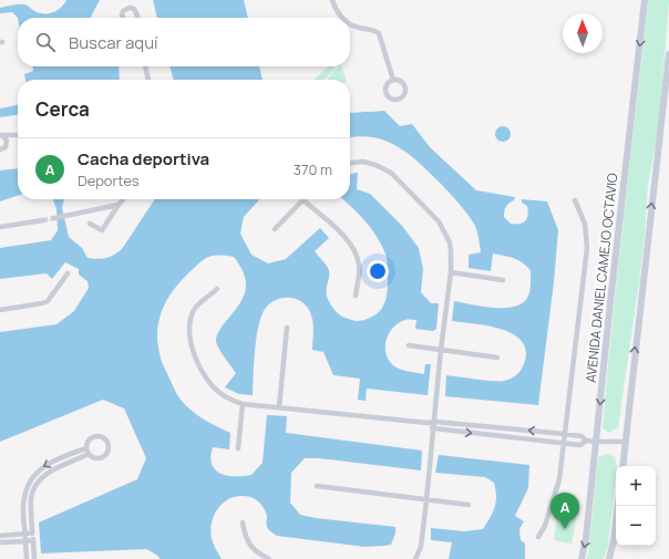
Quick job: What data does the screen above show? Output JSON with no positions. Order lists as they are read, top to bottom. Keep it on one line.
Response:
{"streets":{"main road":["AVENIDA DANIEL CAMEJO OCTAVIO"]},"north":"top","page":{"search":"Buscar aquí","heading":"Cerca","list":[{"mark":"A","name":"Cacha deportiva","note":"Deportes","value":"370 m"}],"map_buttons":["+","−"],"pins":"A"}}
